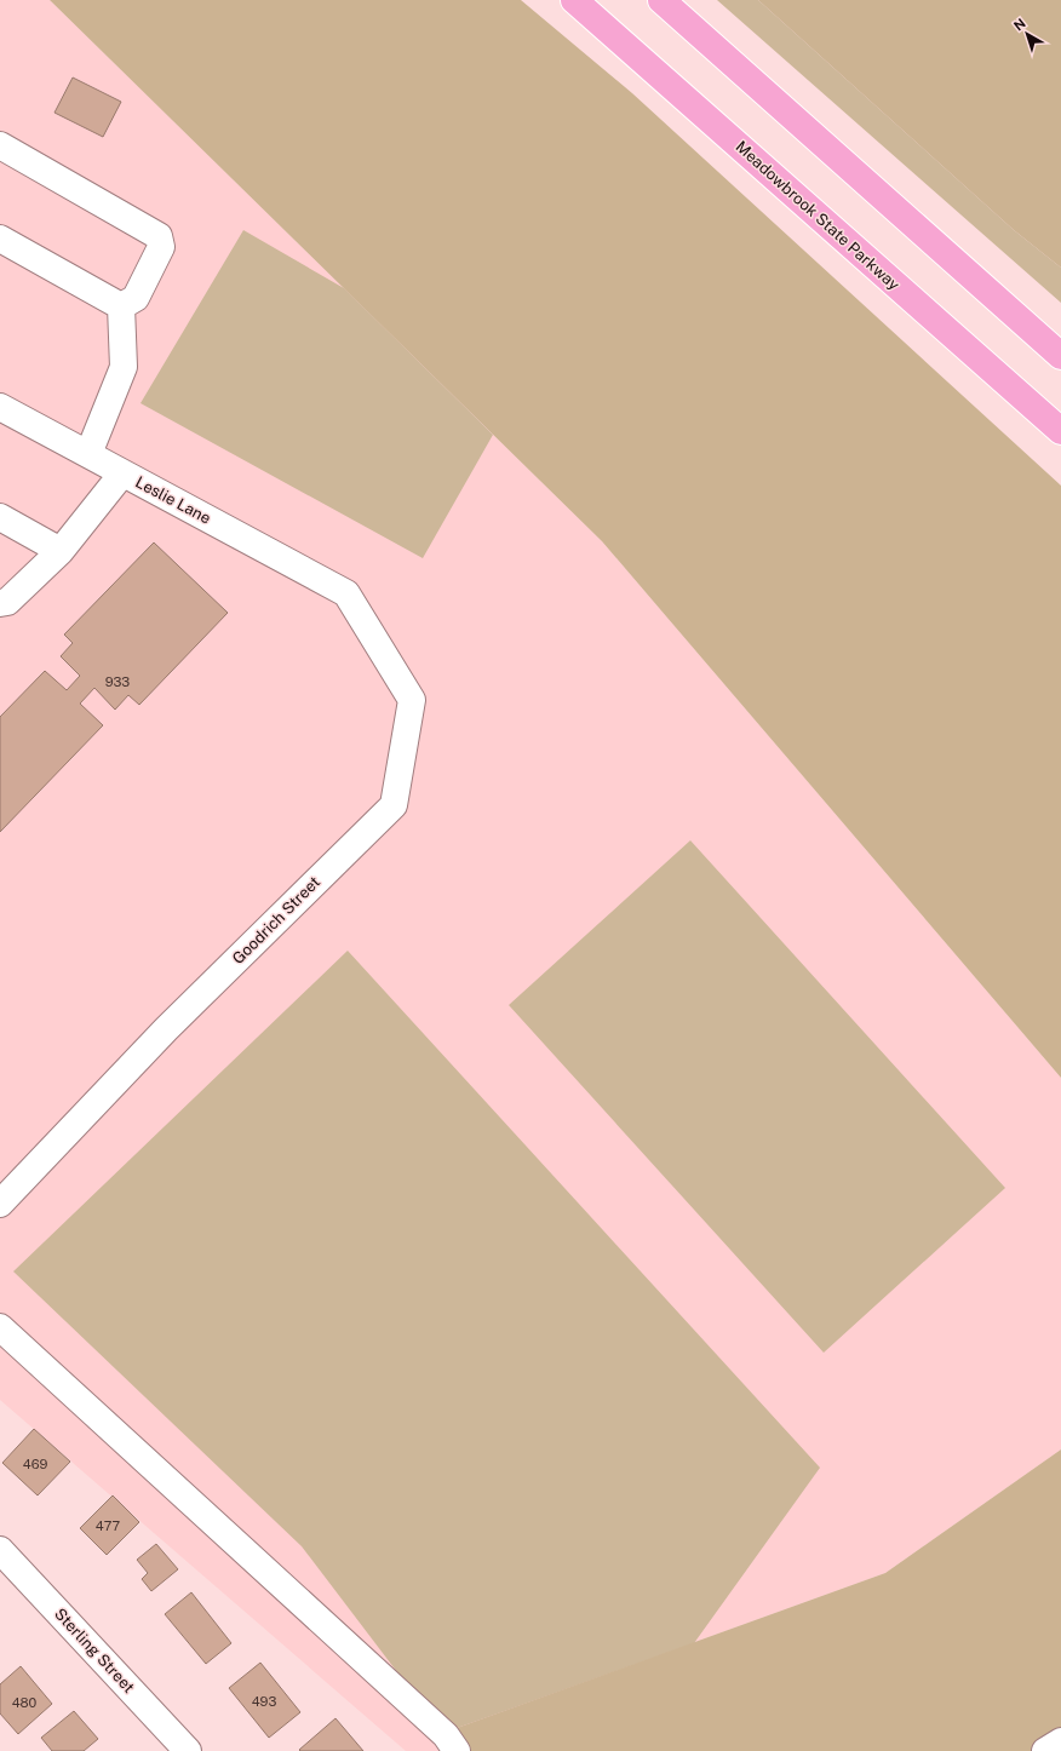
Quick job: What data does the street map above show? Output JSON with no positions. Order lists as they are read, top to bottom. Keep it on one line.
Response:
{"streets":{"highway":["Meadowbrook State Parkway"],"street":["Leslie Lane","Goodrich Street","Sterling Street"]},"crossings":[["Leslie Lane","Goodrich Street"]],"house_numbers":["933","469","477","493","480"],"north":"top left"}
